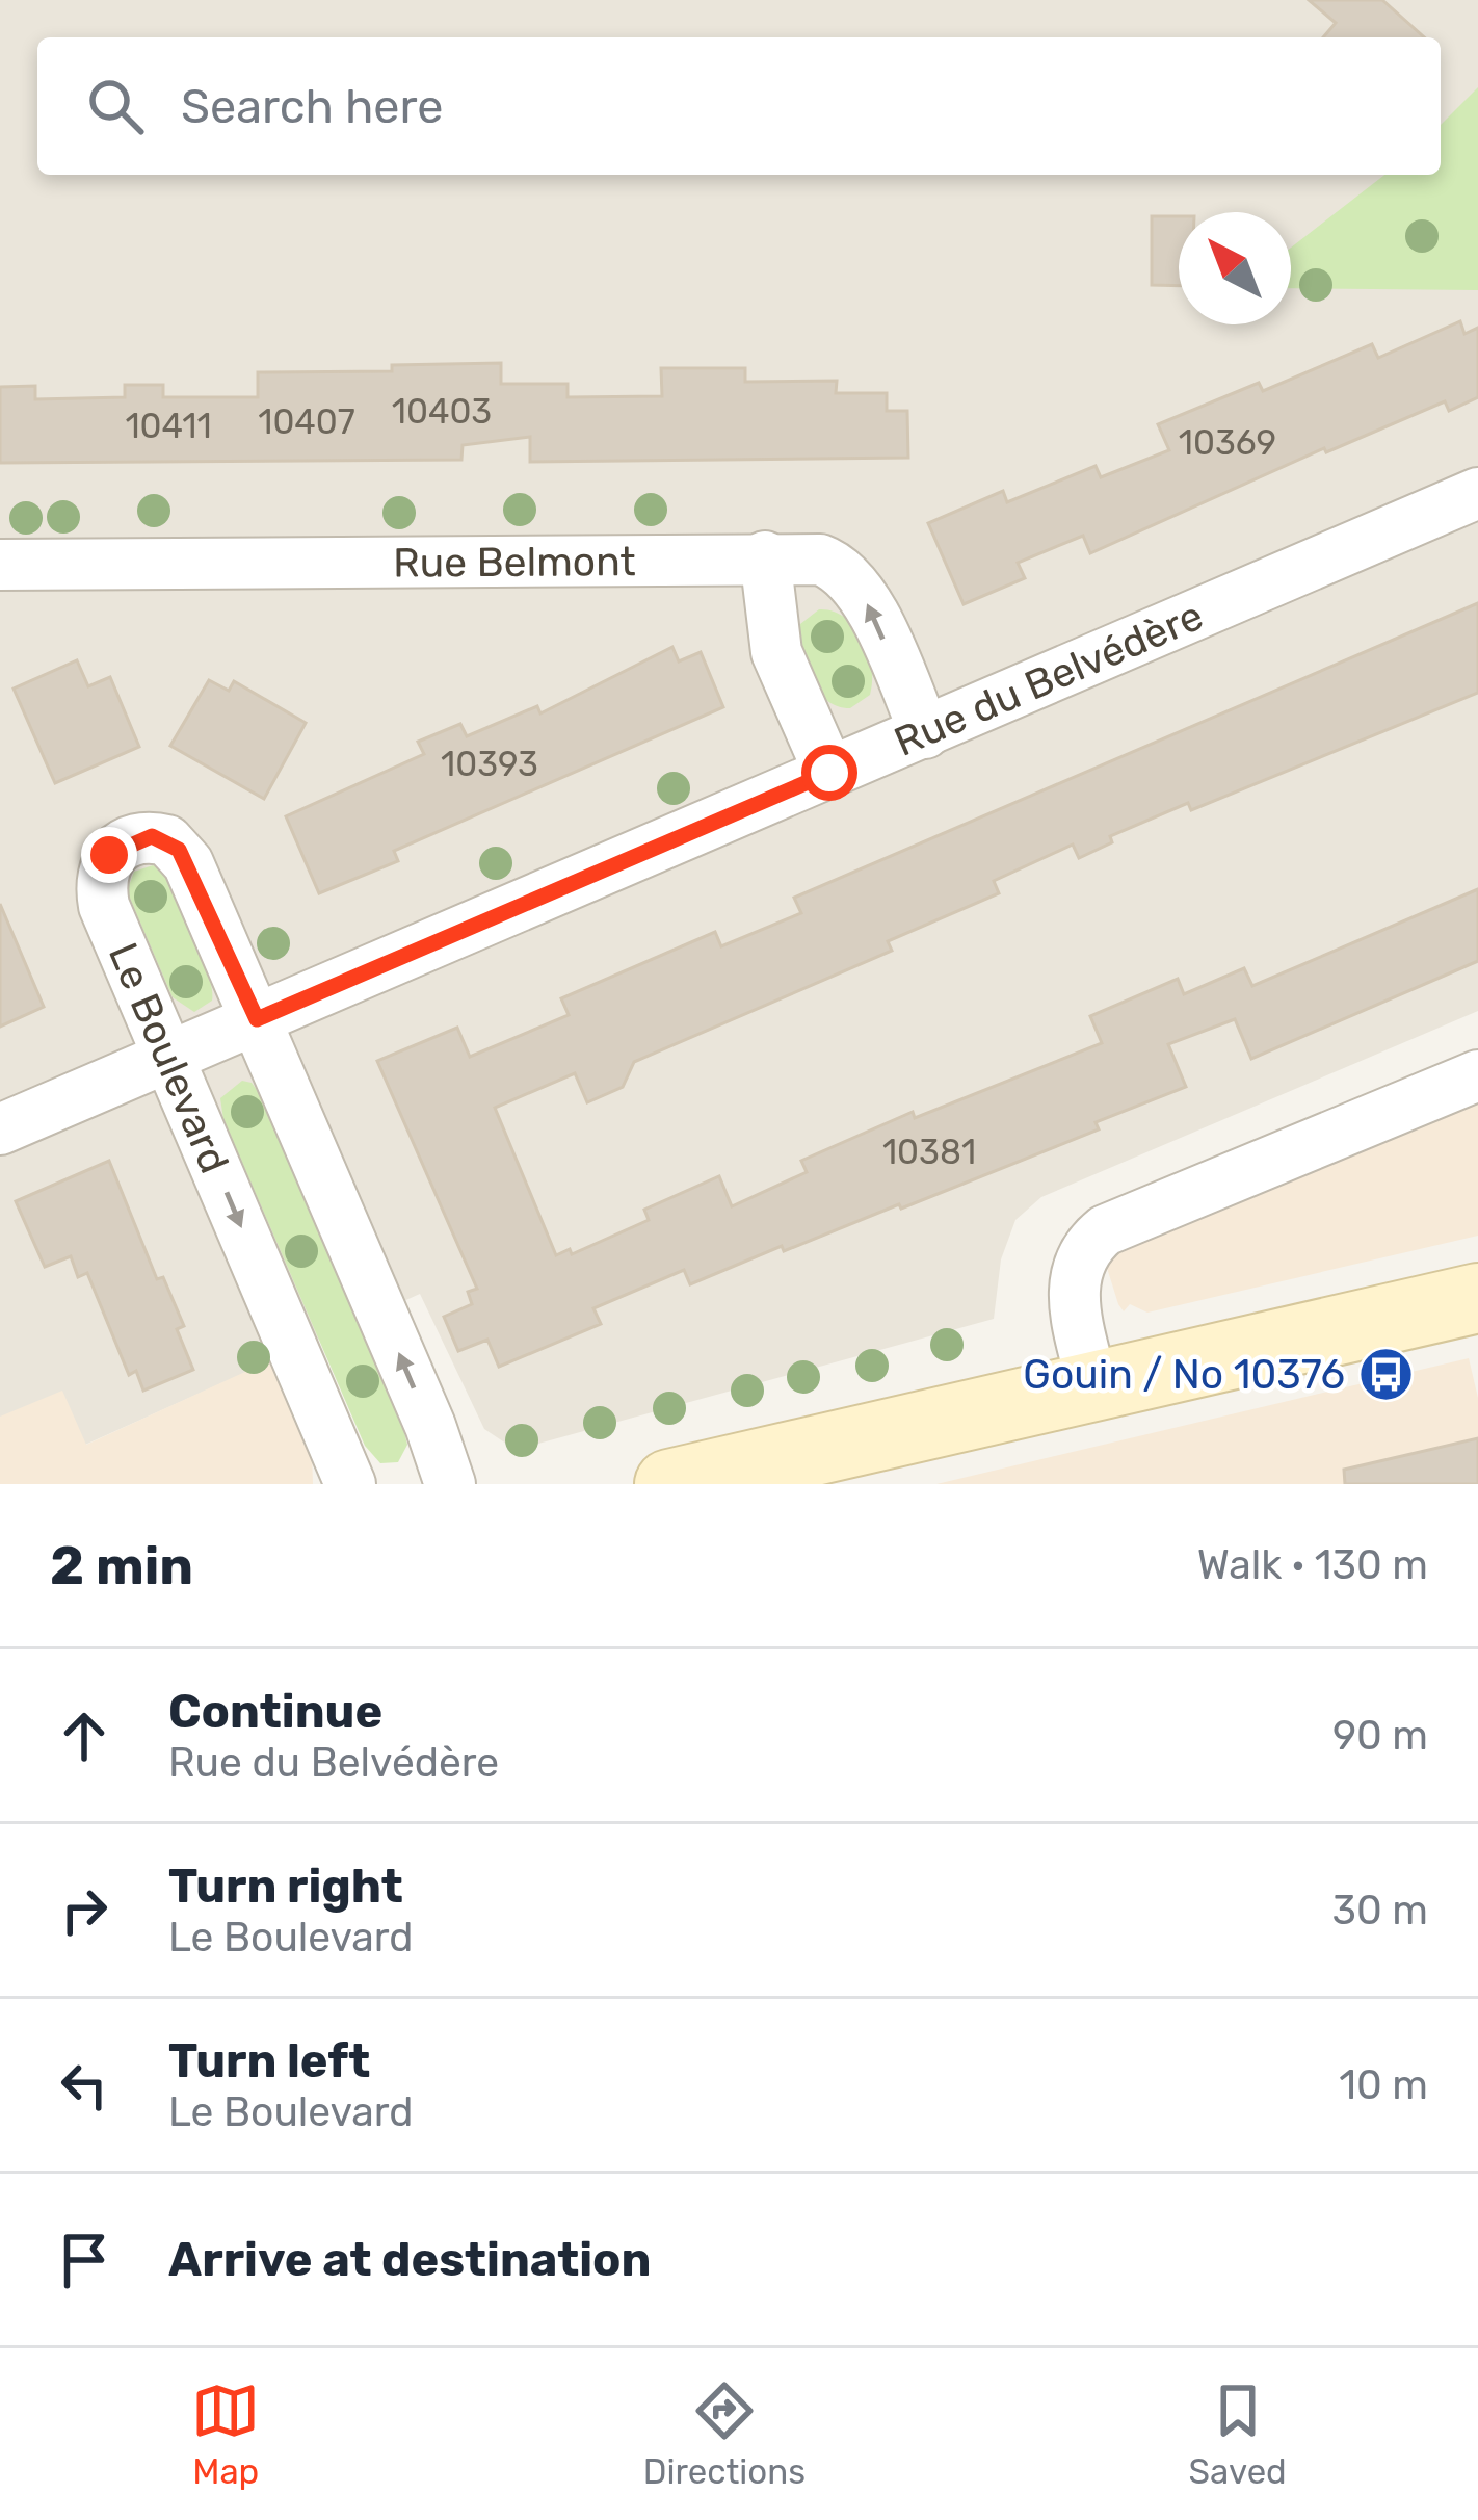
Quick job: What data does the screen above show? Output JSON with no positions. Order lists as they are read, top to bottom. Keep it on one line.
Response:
{"streets":{"street":["Rue Belmont","Rue du Belvédère","Le Boulevard"]},"crossings":[["Rue Belmont","Rue du Belvédère"],["Rue du Belvédère","Le Boulevard"]],"places":{"bus stop":["Gouin / No 10376"]},"house_numbers":["10403","10407","10411","10369","10393","10381"],"north":"top left","page":{"search":"Search here","heading":["2 min","Walk · 130 m"],"list":[["Continue","Rue du Belvédère","90 m"],["Turn right","Le Boulevard","30 m"],["Turn left","Le Boulevard","10 m"],"Arrive at destination"],"nav":["Map","Directions","Saved"]}}
